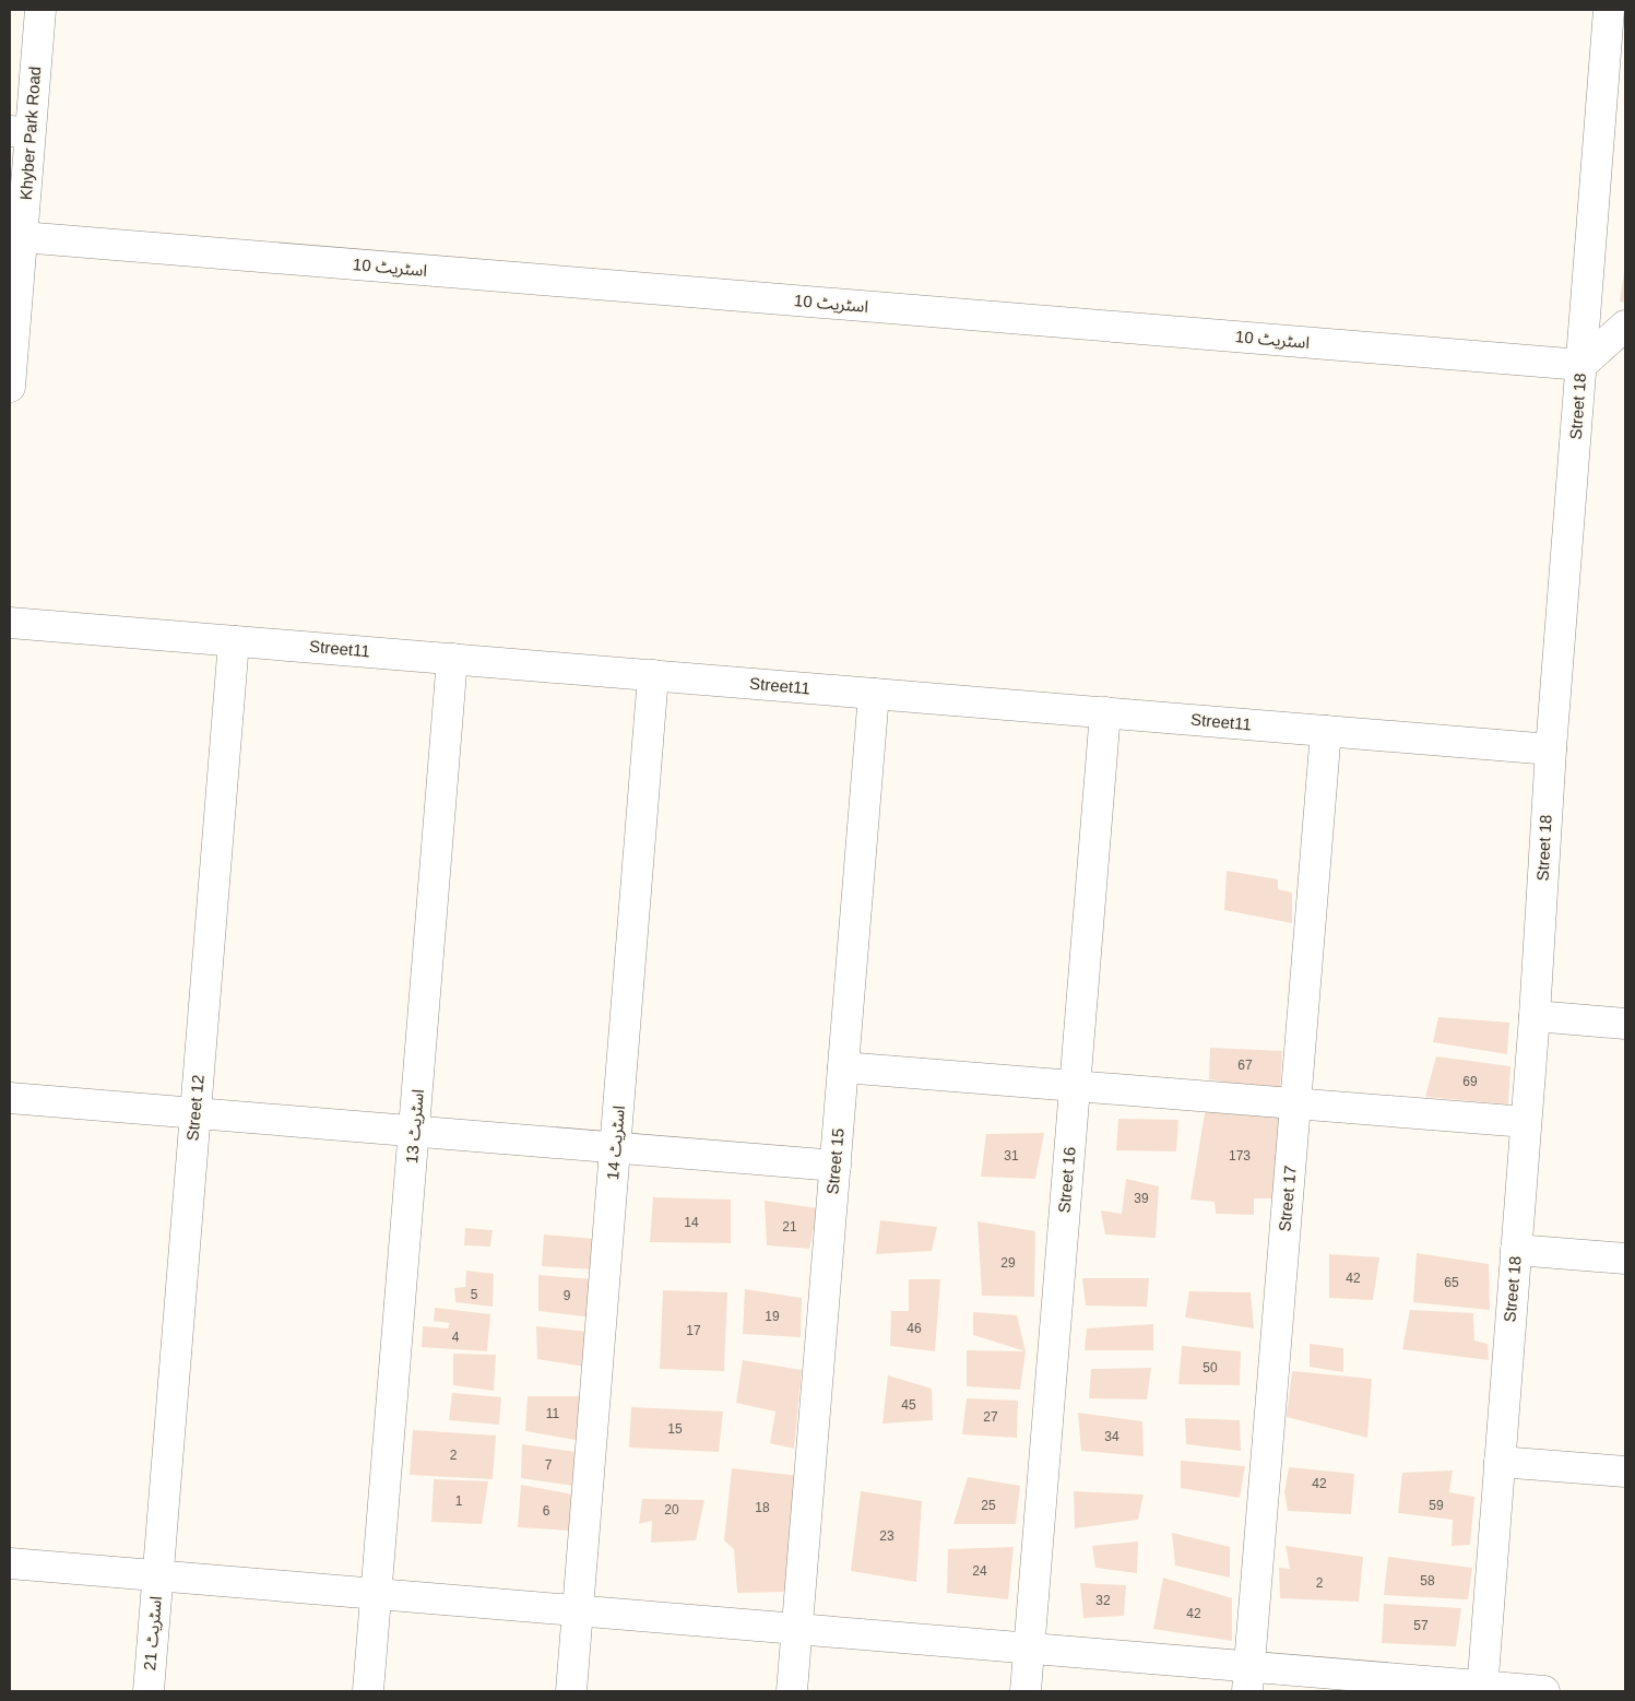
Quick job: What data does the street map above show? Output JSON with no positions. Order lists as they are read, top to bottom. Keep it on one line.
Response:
{"streets":{"street":["Khyber Park Road","اسٹریٹ 10","Street 18","Street11","Street 12","اسٹریٹ 13","اسٹریٹ 14","Street 15","Street 16","Street 17","اسٹریٹ 21"]},"crossings":[["Khyber Park Road","اسٹریٹ 10"],["اسٹریٹ 10","Street 18"],["Street 18","Street11"],["Street11","Street 12"],["Street11","اسٹریٹ 13"],["Street11","اسٹریٹ 14"],["Street11","Street 15"],["Street11","Street 16"],["Street11","Street 17"],["Street 12","اسٹریٹ 21"]],"house_numbers":["67","69","31","173","39","14","21","29","42","65","5","9","19","46","17","4","50","45","11","27","15","34","2","7","42","1","25","59","18","20","6","23","24","58","2","32","42","57"]}
